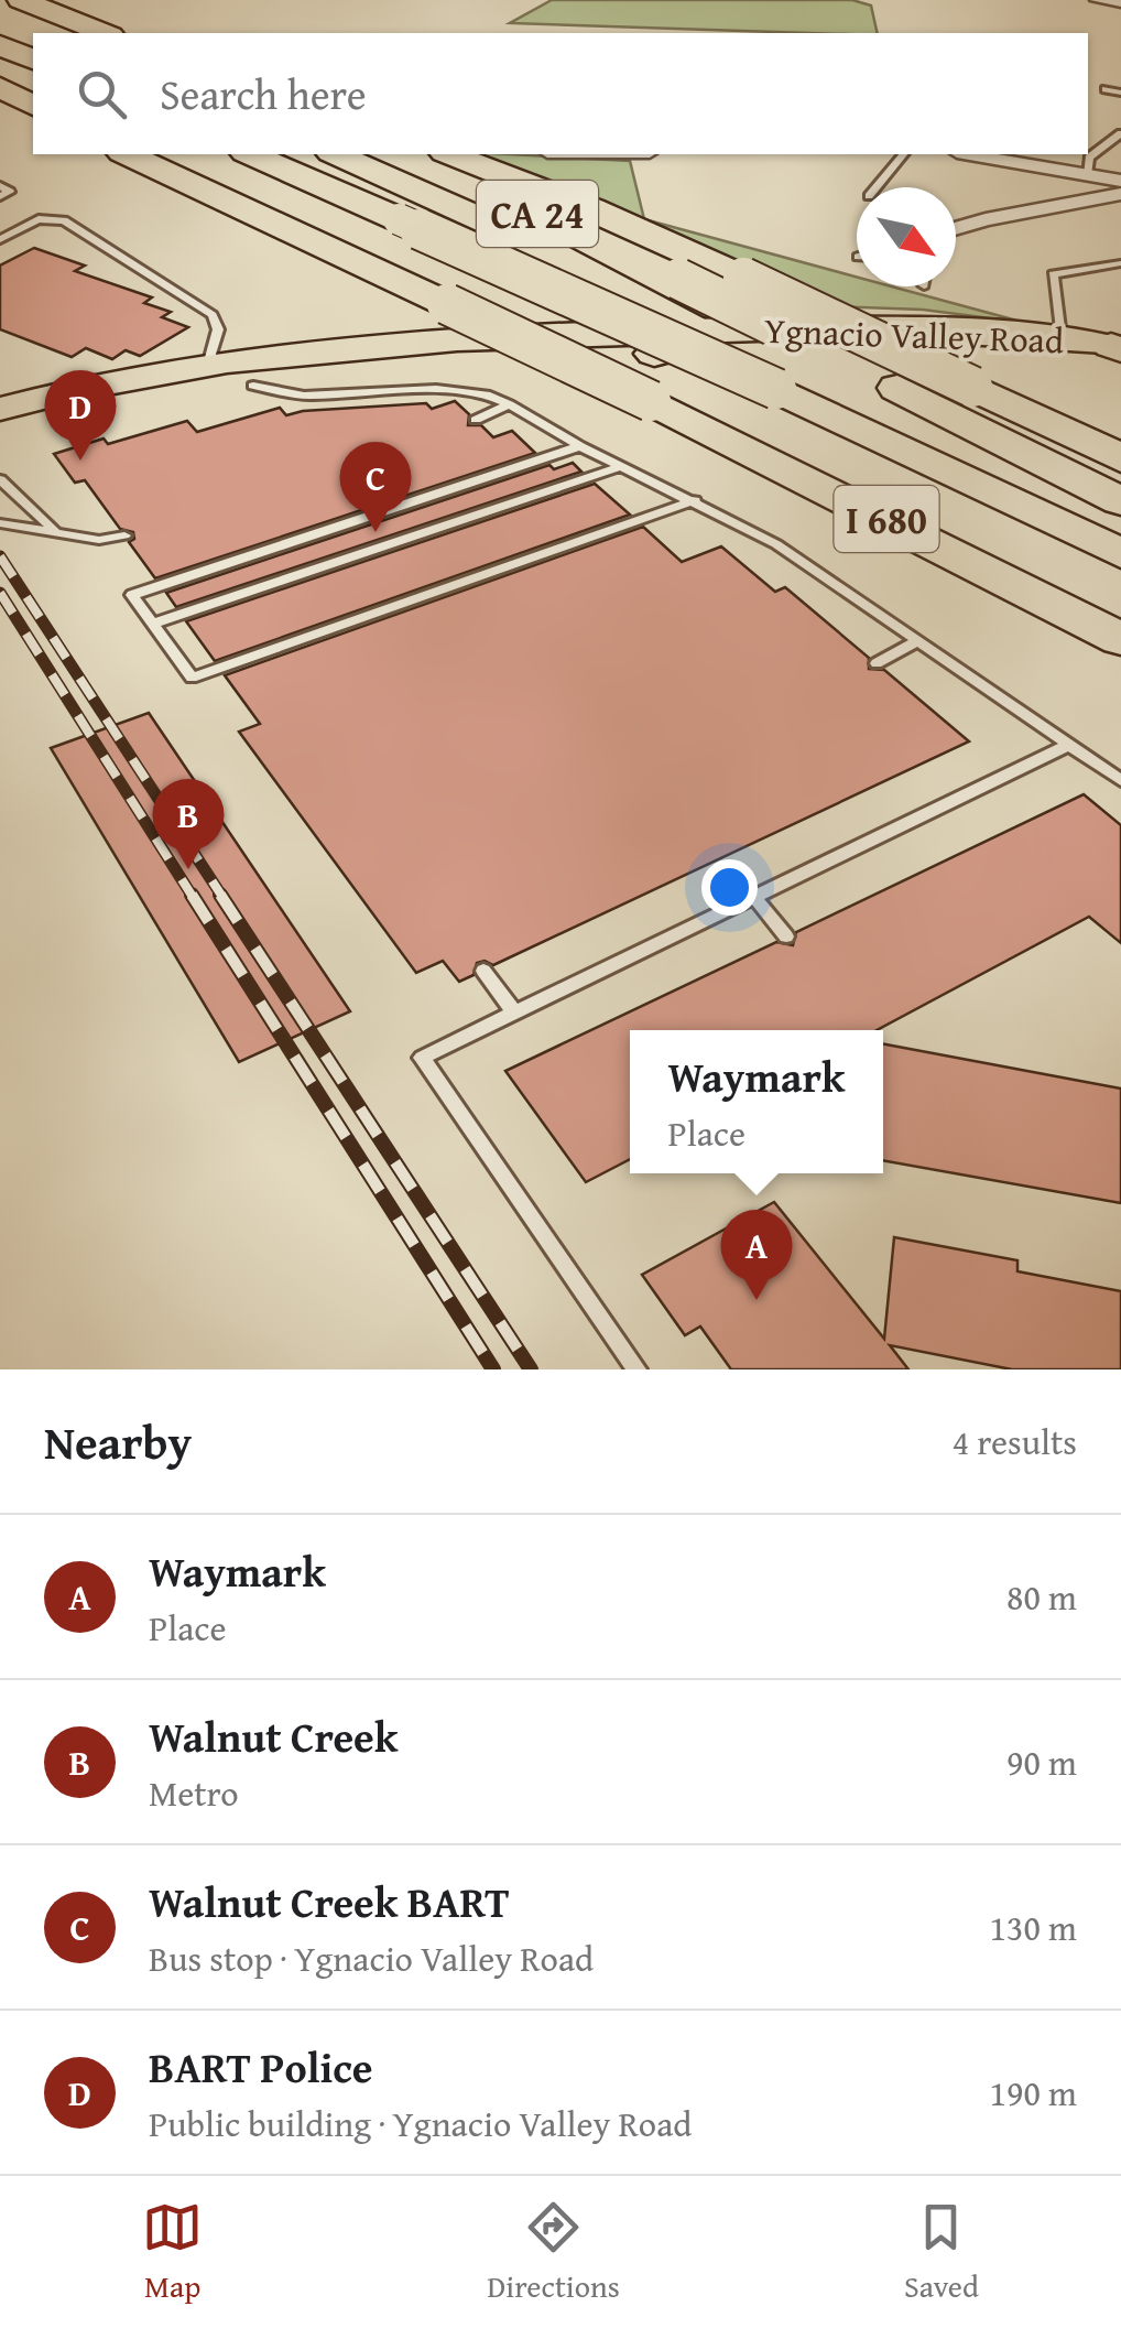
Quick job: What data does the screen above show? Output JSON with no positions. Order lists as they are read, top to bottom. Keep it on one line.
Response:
{"streets":{"highway":["CA 24","Ygnacio Valley Road","I 680"]},"north":"bottom right","page":{"search":"Search here","pins":["D","C","B","A"],"popup":["Waymark","Place"],"heading":["Nearby","4 results"],"list":[{"mark":"A","name":"Waymark","note":"Place","value":"80 m"},{"mark":"B","name":"Walnut Creek","note":"Metro","value":"90 m"},{"mark":"C","name":"Walnut Creek BART","note":"Bus stop · Ygnacio Valley Road","value":"130 m"},{"mark":"D","name":"BART Police","note":"Public building · Ygnacio Valley Road","value":"190 m"}],"nav":["Map","Directions","Saved"]}}
